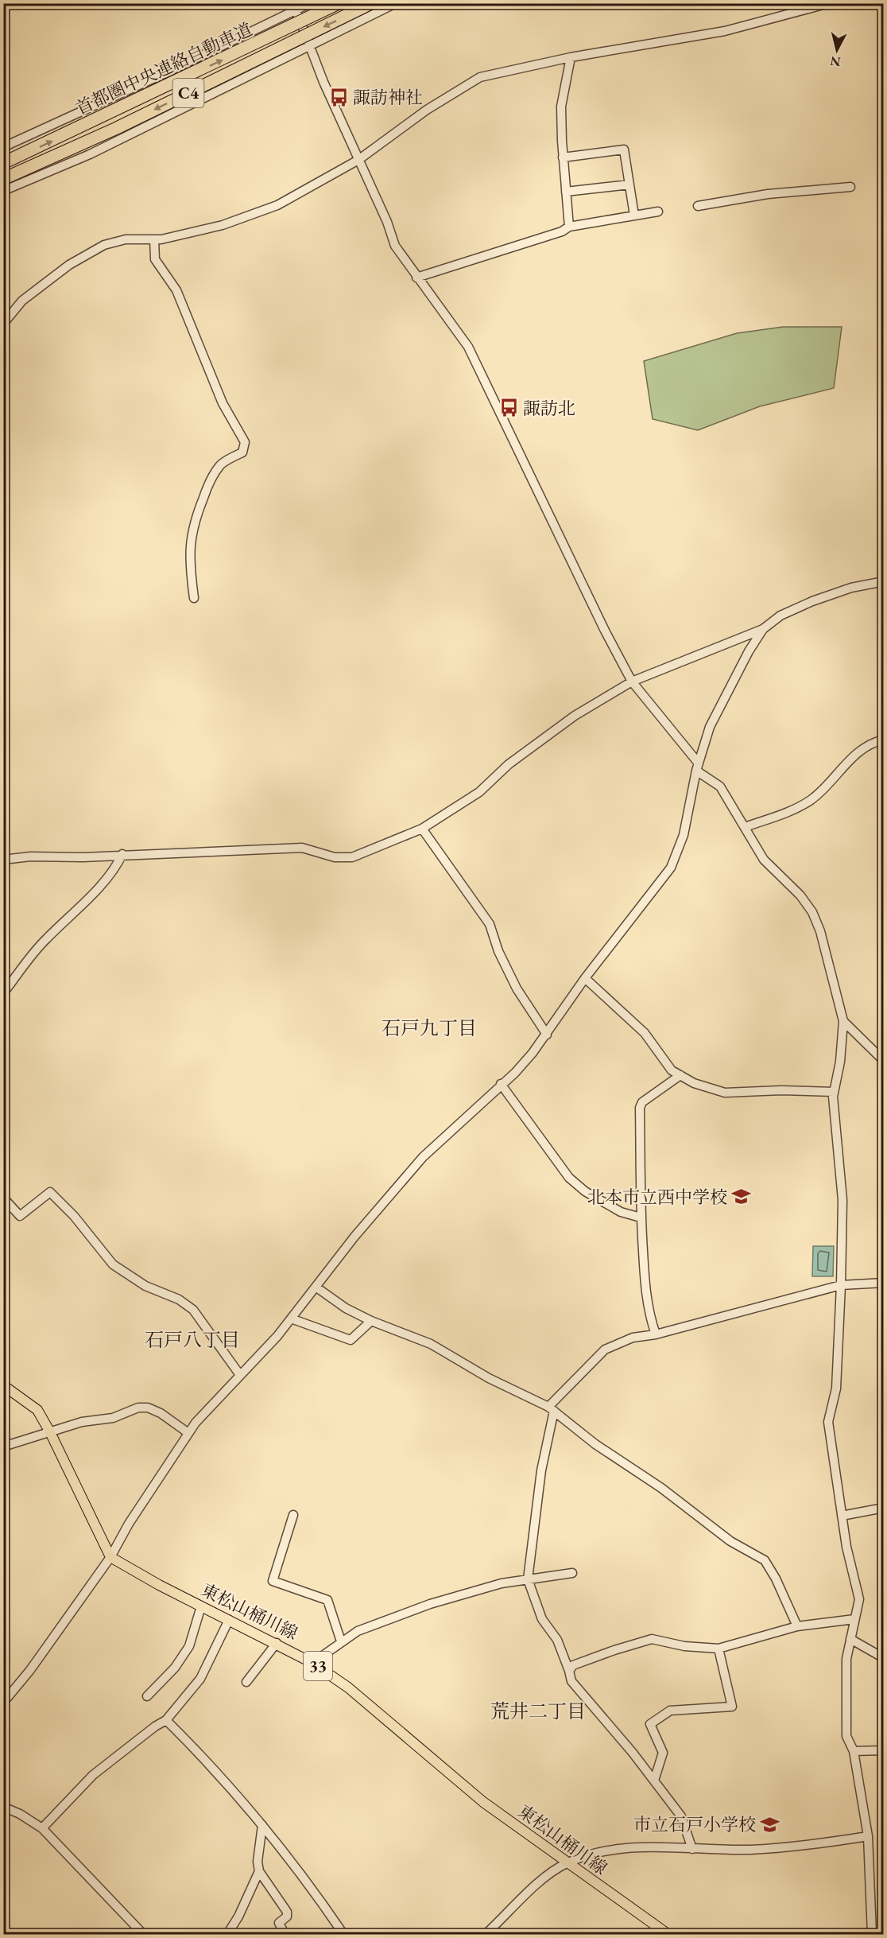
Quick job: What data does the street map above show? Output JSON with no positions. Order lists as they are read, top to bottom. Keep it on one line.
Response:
{"streets":{"highway":["首都圏中央連絡自動車道","C4"],"main road":["東松山桶川線","33"]},"districts":["石戸九丁目","石戸八丁目","荒井二丁目"],"places":{"bus stop":["諏訪神社","諏訪北"],"school or university":["北本市立西中学校","市立石戸小学校"]},"north":"bottom"}
